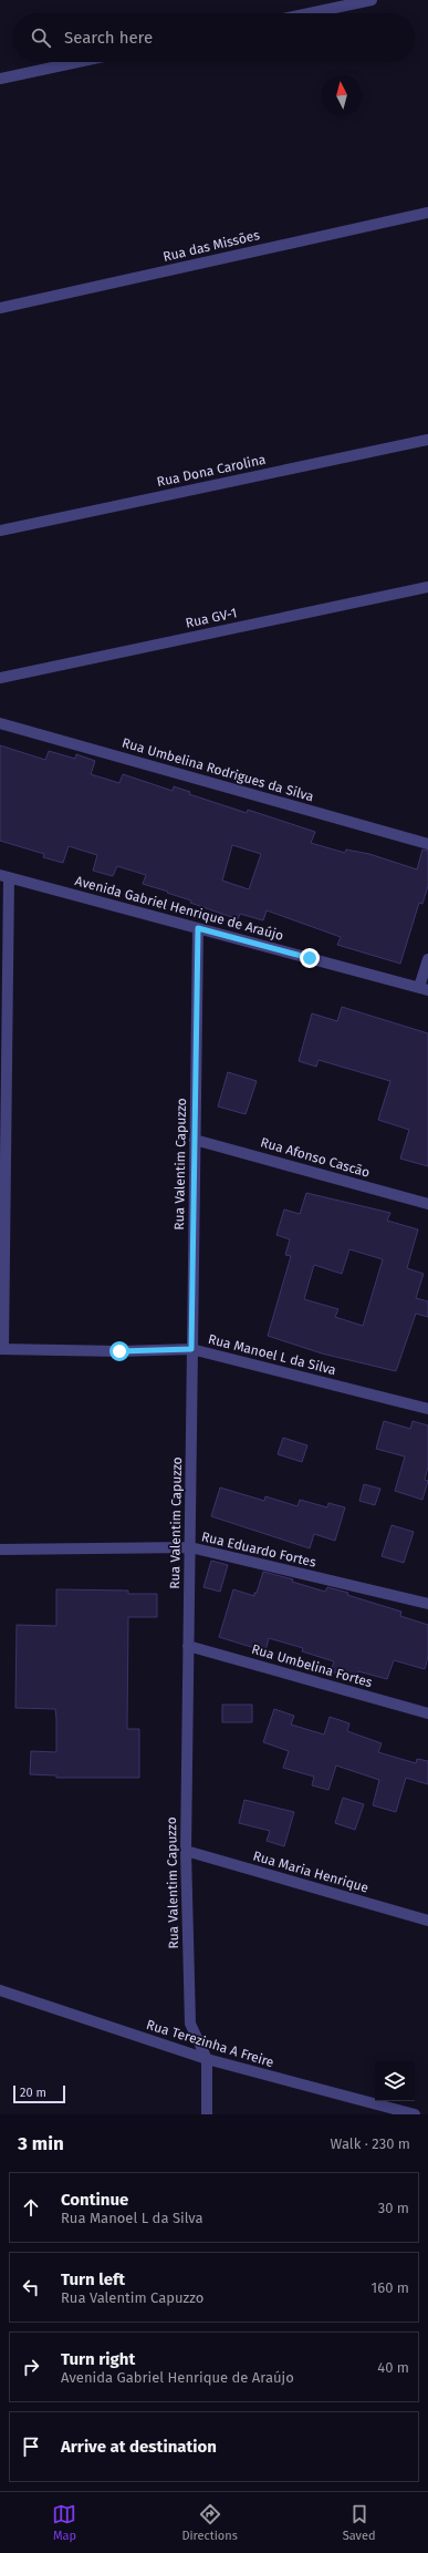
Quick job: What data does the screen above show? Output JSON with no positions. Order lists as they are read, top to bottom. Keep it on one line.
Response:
{"streets":{"street":["Rua das Missões","Rua Dona Carolina","Rua GV-1","Rua Umbelina Rodrigues da Silva","Avenida Gabriel Henrique de Araújo","Rua Afonso Cascão","Rua Valentim Capuzzo","Rua Manoel L da Silva","Rua Eduardo Fortes","Rua Umbelina Fortes","Rua Maria Henrique","Rua Terezinha A Freire"]},"crossings":[["Avenida Gabriel Henrique de Araújo","Rua Valentim Capuzzo"],["Rua Afonso Cascão","Rua Valentim Capuzzo"],["Rua Valentim Capuzzo","Rua Manoel L da Silva"],["Rua Valentim Capuzzo","Rua Eduardo Fortes"],["Rua Valentim Capuzzo","Rua Umbelina Fortes"],["Rua Valentim Capuzzo","Rua Maria Henrique"],["Rua Valentim Capuzzo","Rua Terezinha A Freire"]],"scale_bar":"20 m","north":"top","page":{"search":"Search here","scale":"20 m","heading":["3 min","Walk · 230 m"],"list":[["Continue","Rua Manoel L da Silva","30 m"],["Turn left","Rua Valentim Capuzzo","160 m"],["Turn right","Avenida Gabriel Henrique de Araújo","40 m"],"Arrive at destination"],"nav":["Map","Directions","Saved"]}}
